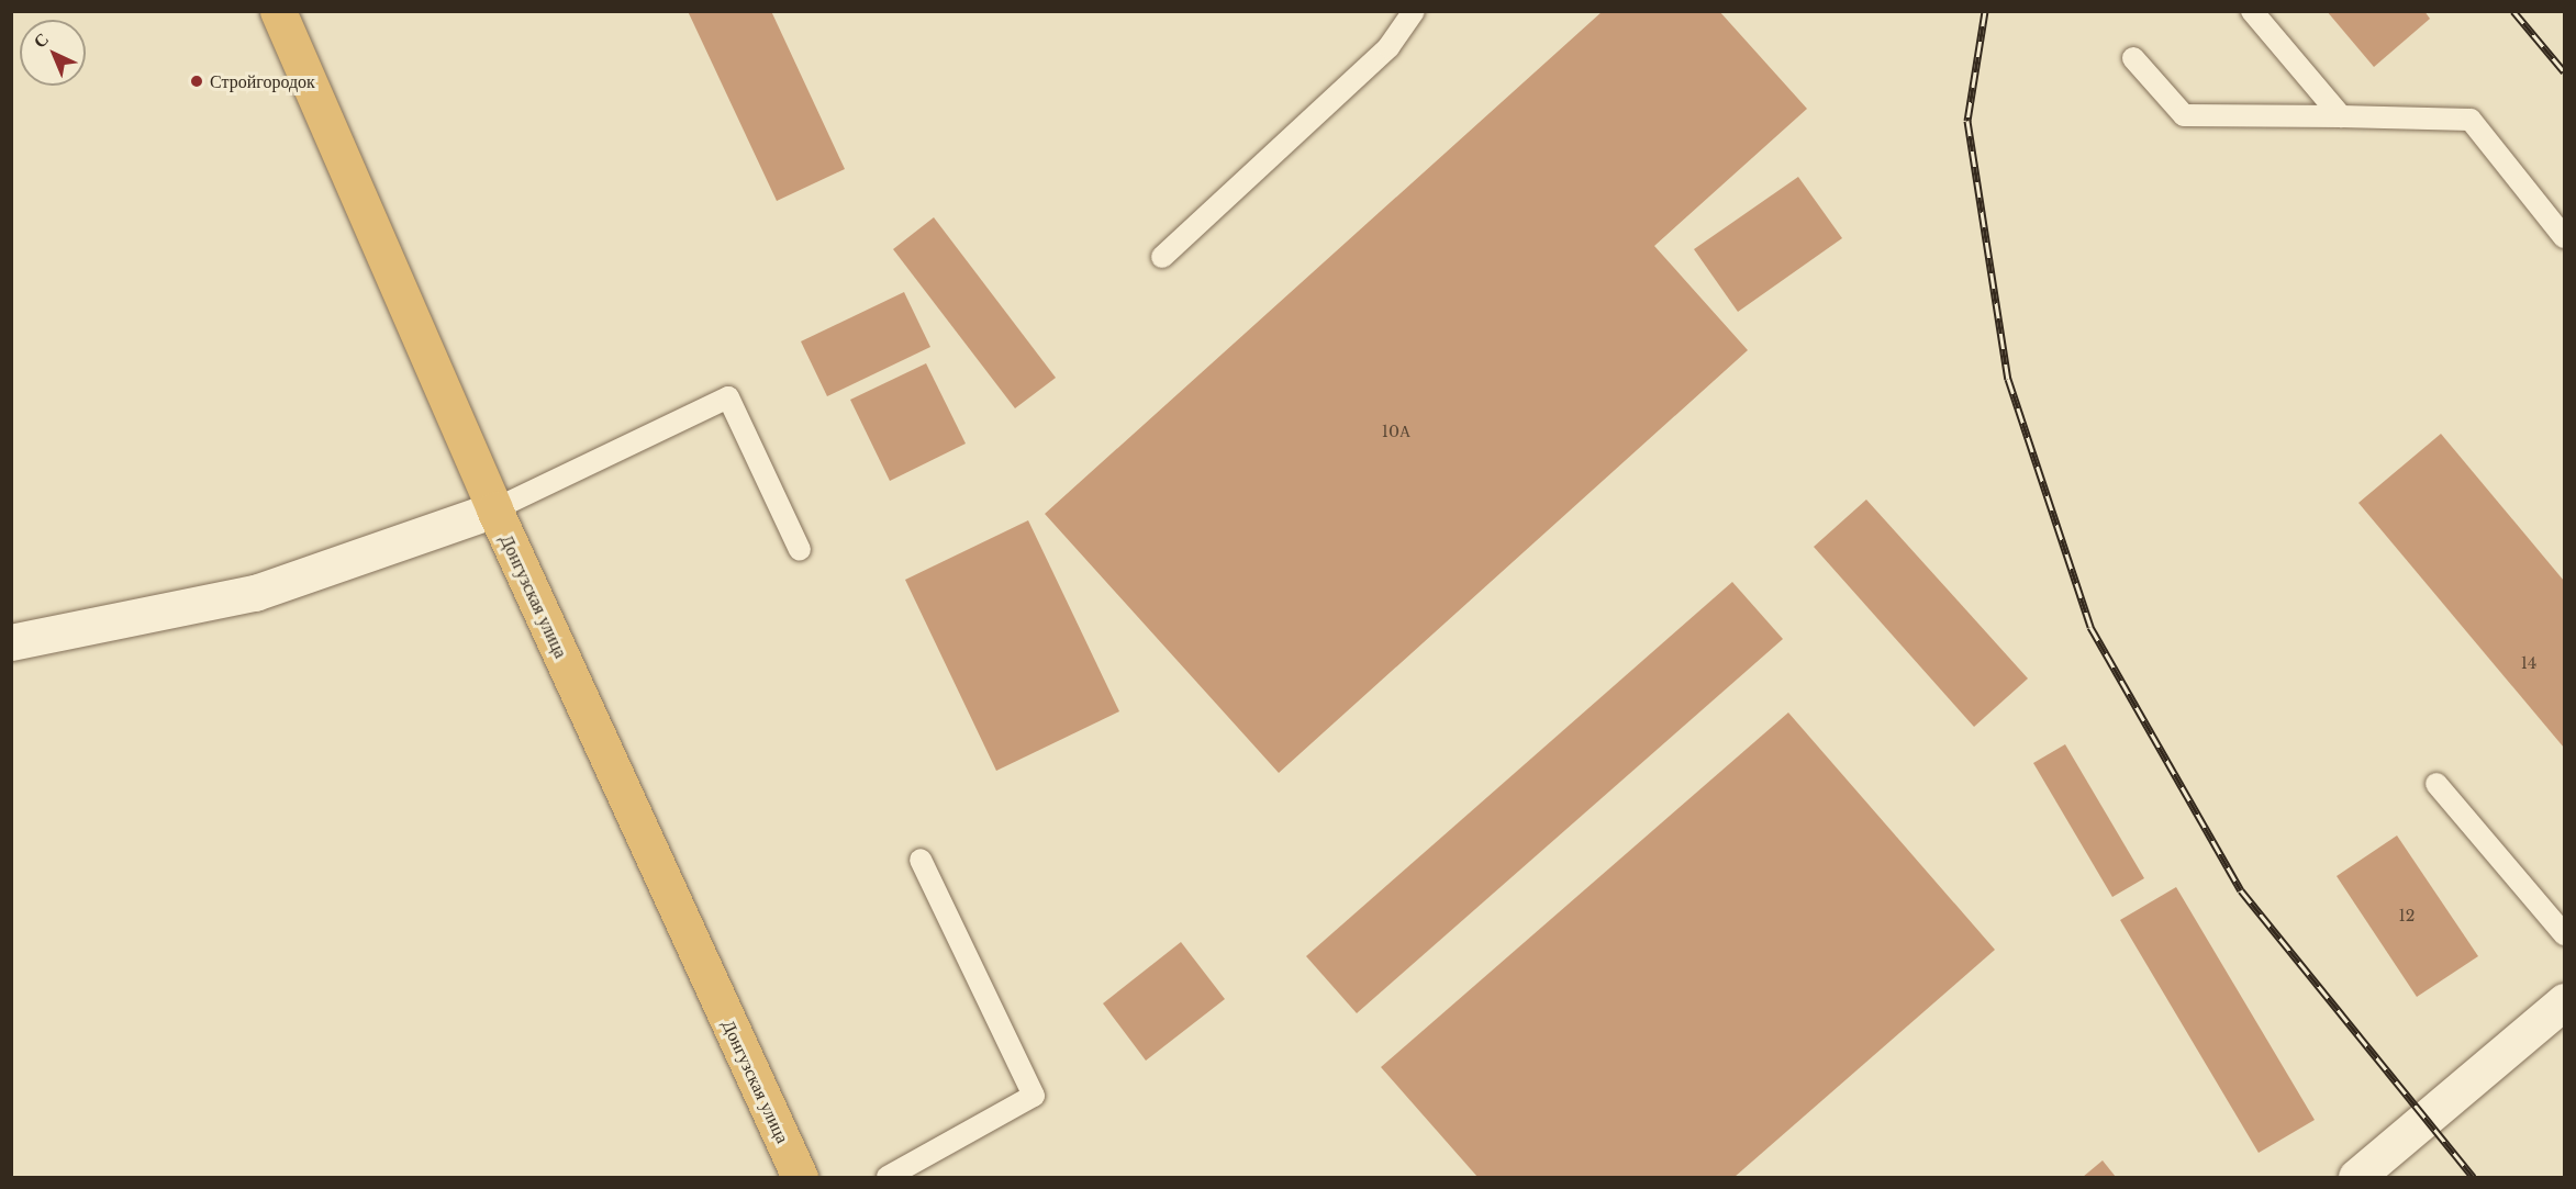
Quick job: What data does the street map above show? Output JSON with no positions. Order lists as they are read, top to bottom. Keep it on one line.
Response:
{"streets":{"highway":["Донгузская улица"]},"places":["Стройгородок"],"house_numbers":["10А","14","12"],"north":"top left"}
